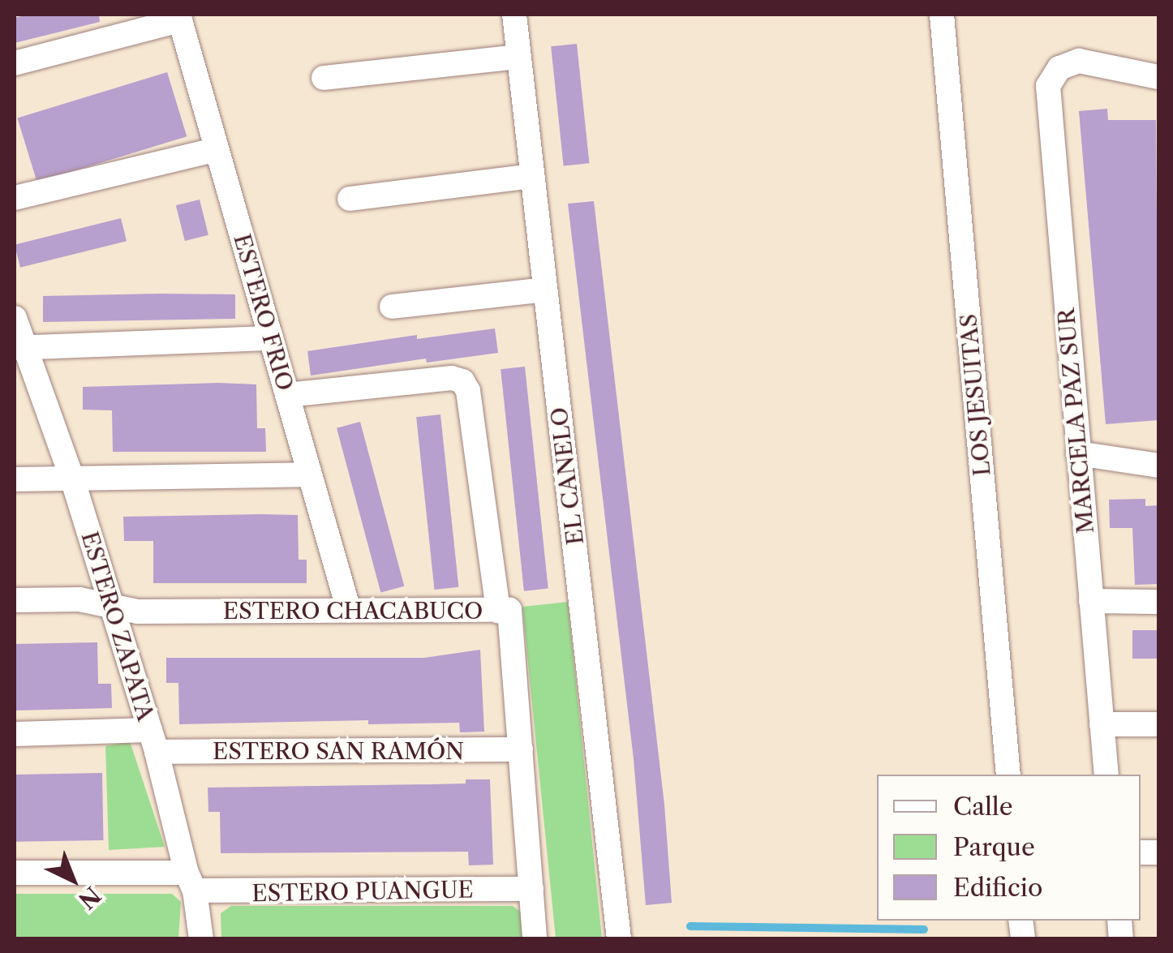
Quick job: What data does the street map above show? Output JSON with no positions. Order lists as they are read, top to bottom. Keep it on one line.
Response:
{"streets":{"street":["ESTERO FRIO","LOS JESUITAS","MARCELA PAZ SUR","EL CANELO","ESTERO CHACABUCO","ESTERO ZAPATA","ESTERO SAN RAMÓN","ESTERO PUANGUE"]},"crossings":[["ESTERO FRIO","ESTERO CHACABUCO"],["ESTERO CHACABUCO","ESTERO ZAPATA"],["ESTERO CHACABUCO","ESTERO SAN RAMÓN"],["ESTERO CHACABUCO","ESTERO PUANGUE"],["ESTERO ZAPATA","ESTERO SAN RAMÓN"],["ESTERO ZAPATA","ESTERO PUANGUE"]],"legend":["Calle","Parque","Edificio"],"north":"bottom right"}
